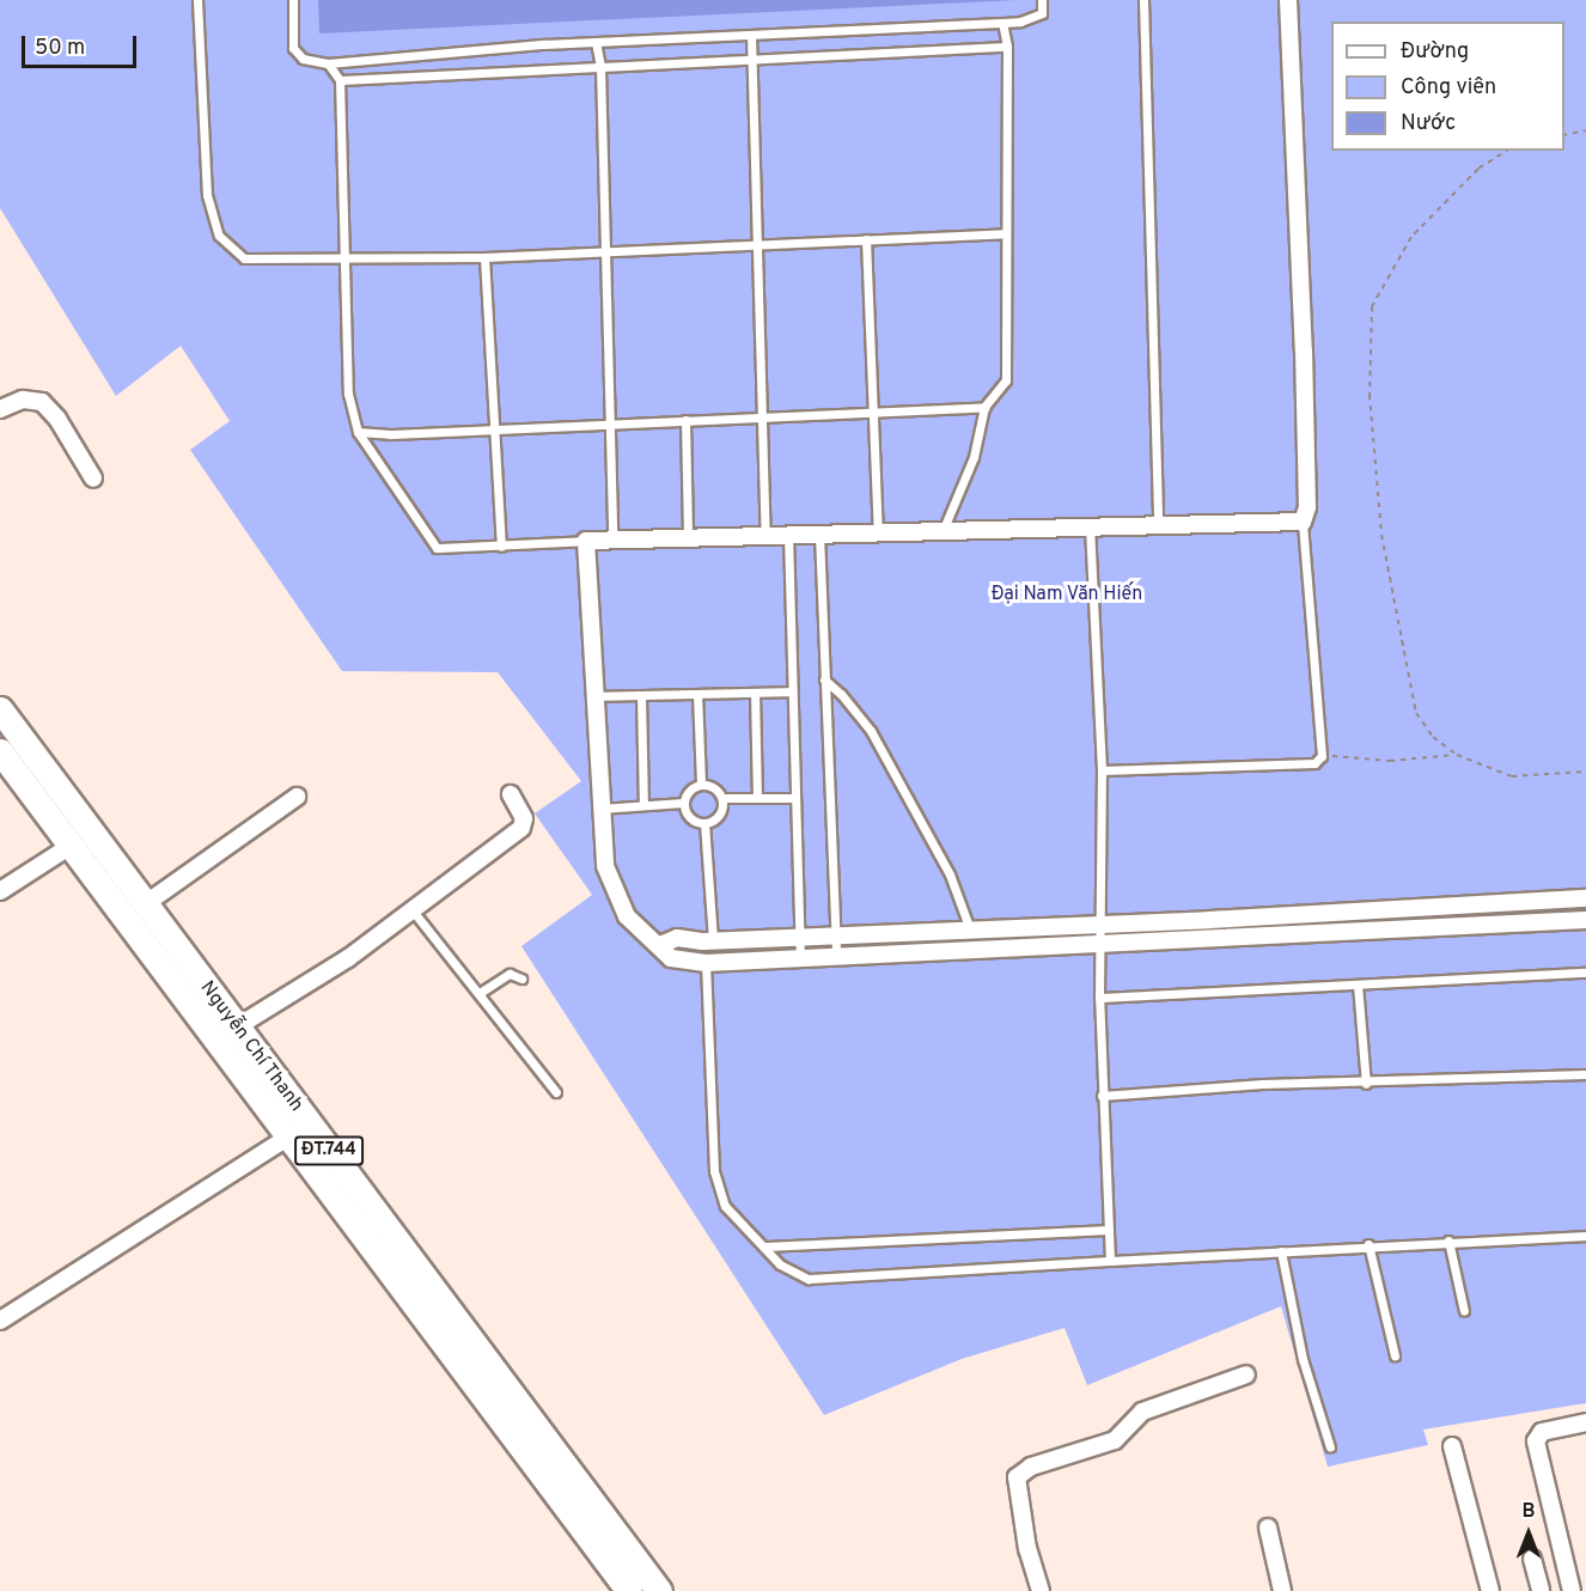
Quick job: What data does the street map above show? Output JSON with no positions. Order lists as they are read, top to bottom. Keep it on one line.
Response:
{"streets":{"main road":["Nguyễn Chí Thanh","ĐT.744"]},"parks":["Đại Nam Văn Hiến"],"legend":["Đường","Công viên","Nước"],"scale_bar":"50 m","north":"top"}
